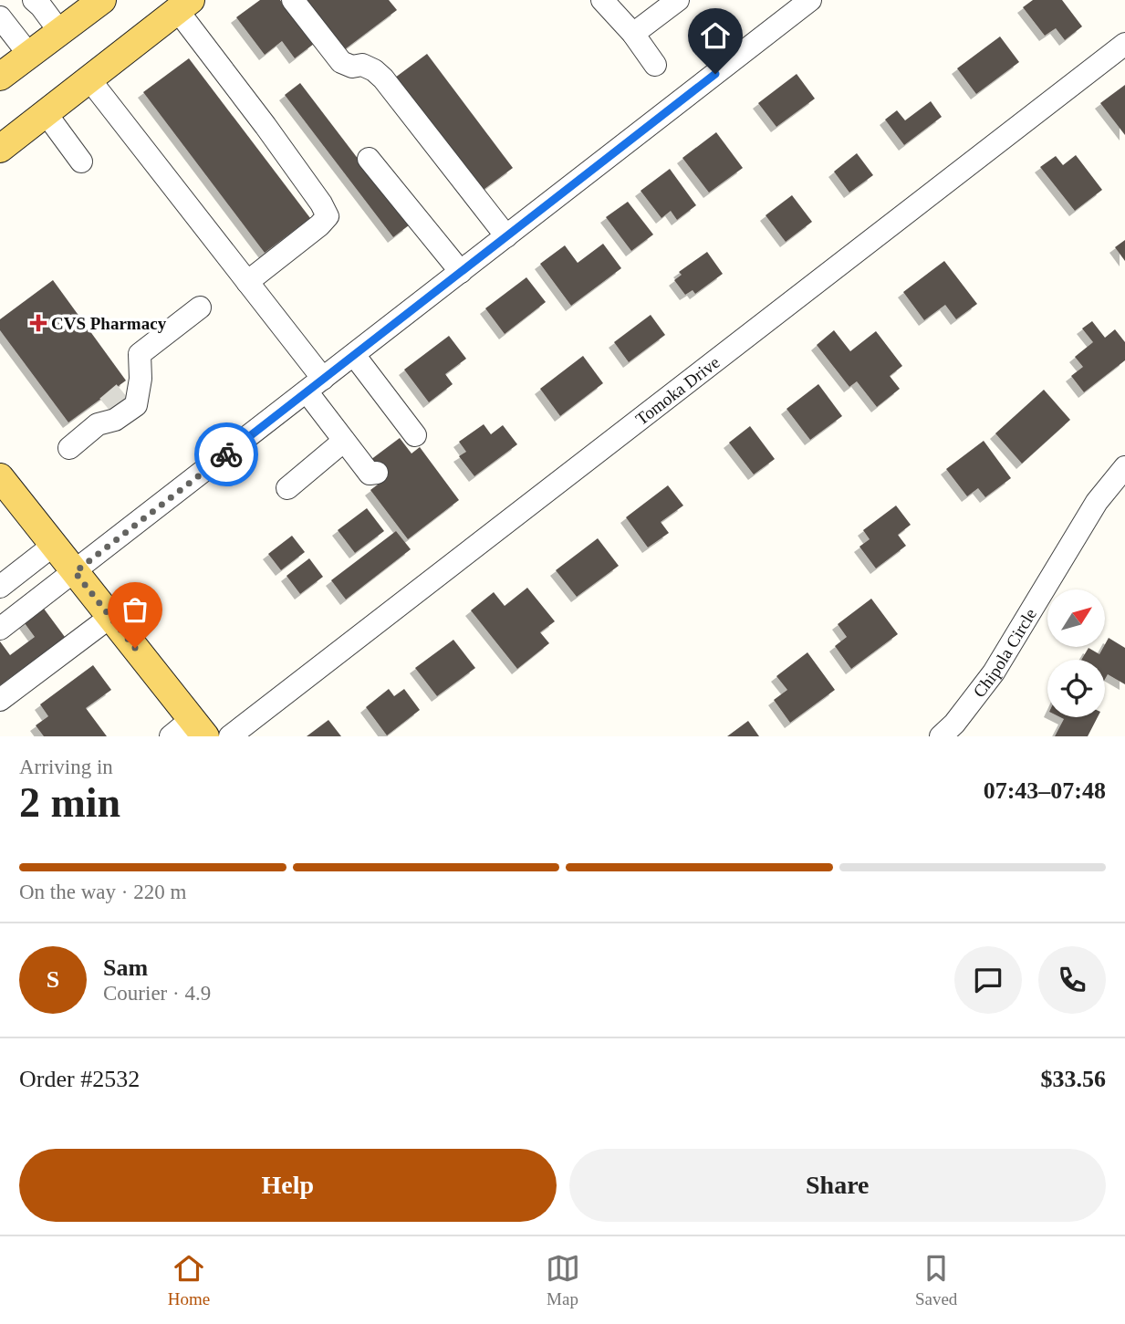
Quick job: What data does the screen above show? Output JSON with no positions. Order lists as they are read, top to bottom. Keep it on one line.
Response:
{"streets":{"street":["Tomoka Drive","Chipola Circle"]},"places":{"health":["CVS Pharmacy"]},"north":"top right","page":{"heading":["2 min","Arriving in","07:43–07:48"],"panel":["Sam","Courier · 4.9","Order #2532","$33.56"],"bar":"On the way · 220 m","round":"S","buttons":["Help","Share"],"tabs":["Home","Map","Saved"]}}
